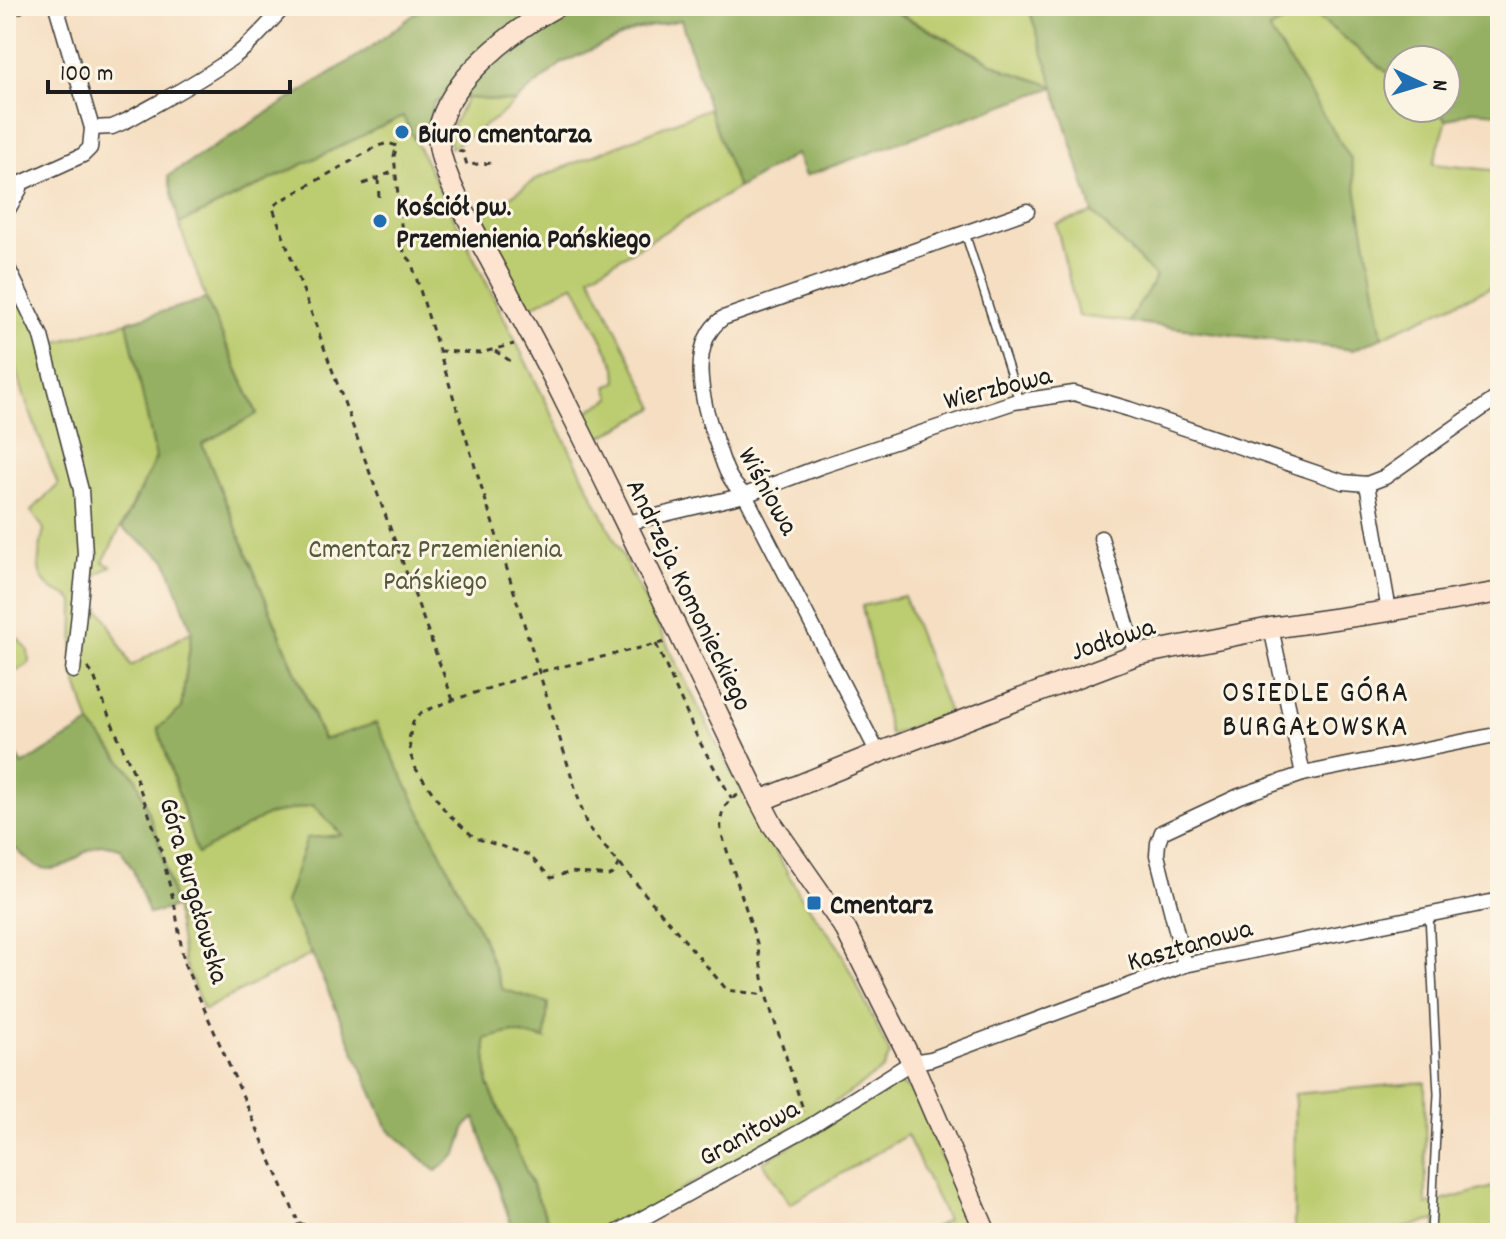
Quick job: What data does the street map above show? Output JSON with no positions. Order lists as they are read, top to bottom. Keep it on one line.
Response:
{"streets":{"street":["Wierzbowa","Wiśniowa","Andrzeja Komonieckiego","Jodłowa","Kasztanowa","Granitowa"],"path":["Góra Burgałowska"]},"crossings":[["Wierzbowa","Wiśniowa"],["Wierzbowa","Andrzeja Komonieckiego"],["Wiśniowa","Jodłowa"],["Andrzeja Komonieckiego","Jodłowa"],["Andrzeja Komonieckiego","Kasztanowa"],["Andrzeja Komonieckiego","Granitowa"],["Kasztanowa","Granitowa"]],"districts":["OSIEDLE GÓRA BURGAŁOWSKA"],"parks":["Cmentarz Przemienienia Pańskiego"],"places":{"other":["Biuro cmentarza","Kościół pw. Przemienienia Pańskiego"],"transit":["Cmentarz"]},"scale_bar":"100 m","north":"right"}
